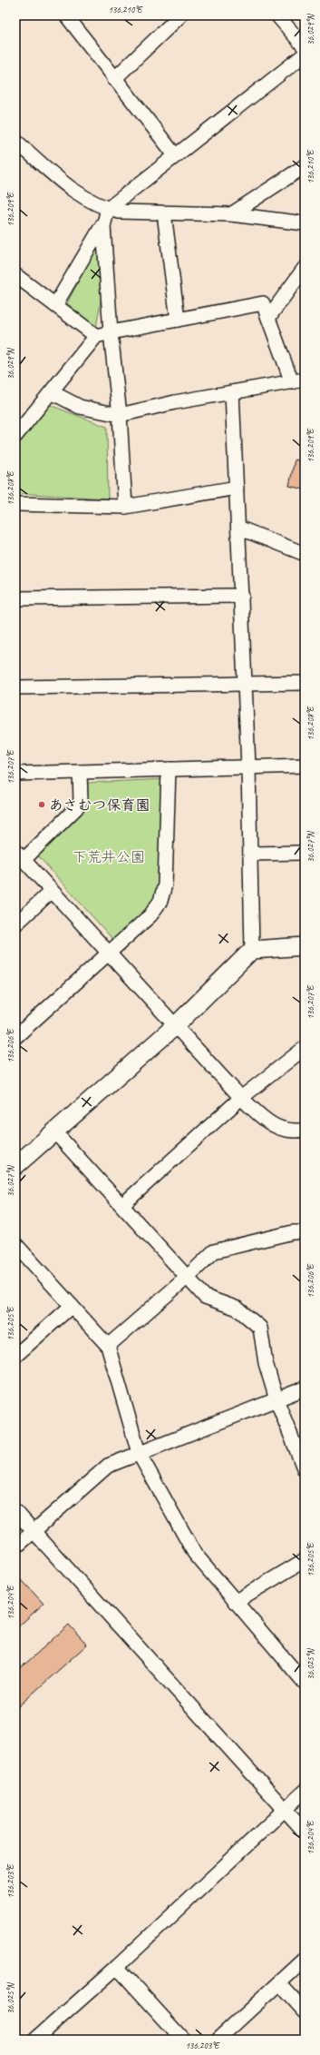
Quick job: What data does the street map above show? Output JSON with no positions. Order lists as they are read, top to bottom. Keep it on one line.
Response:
{"parks":["下荒井公園"],"places":["あさむつ保育園"],"coordinates":["136.210°E","36.029°N","136.209°E","136.208°E","136.207°E","36.027°N","136.206°E","136.205°E","136.204°E","36.025°N","136.203°E"]}
